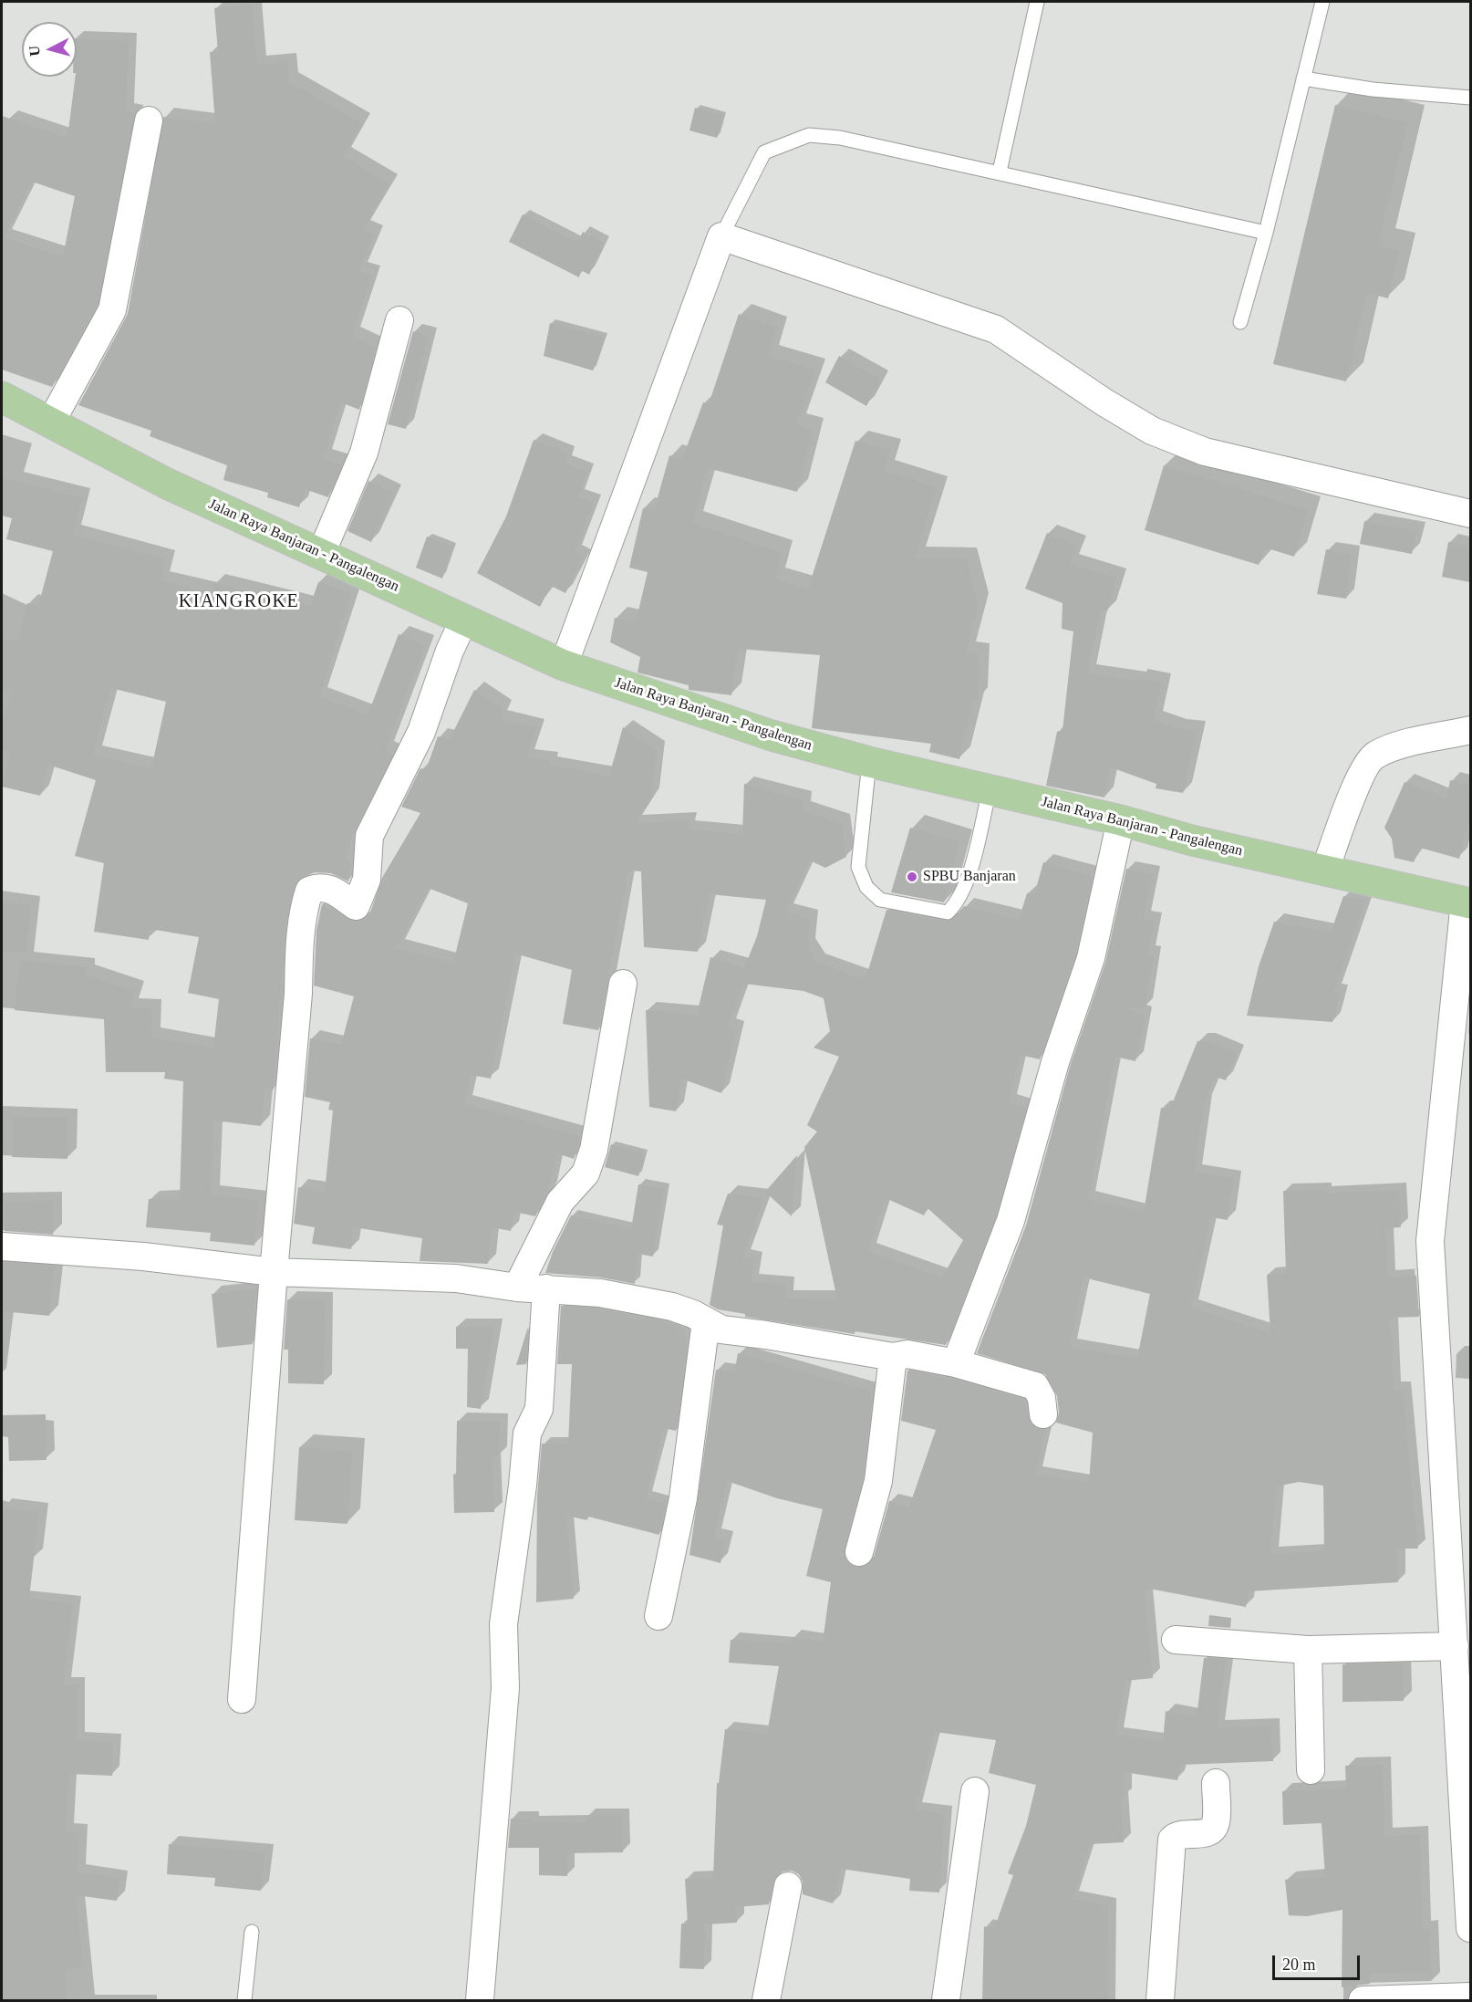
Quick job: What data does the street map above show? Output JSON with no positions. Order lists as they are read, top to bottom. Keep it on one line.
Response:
{"streets":{"main road":["Jalan Raya Banjaran - Pangalengan"]},"districts":["KIANGROKE"],"places":["SPBU Banjaran"],"scale_bar":"20 m","north":"left"}
